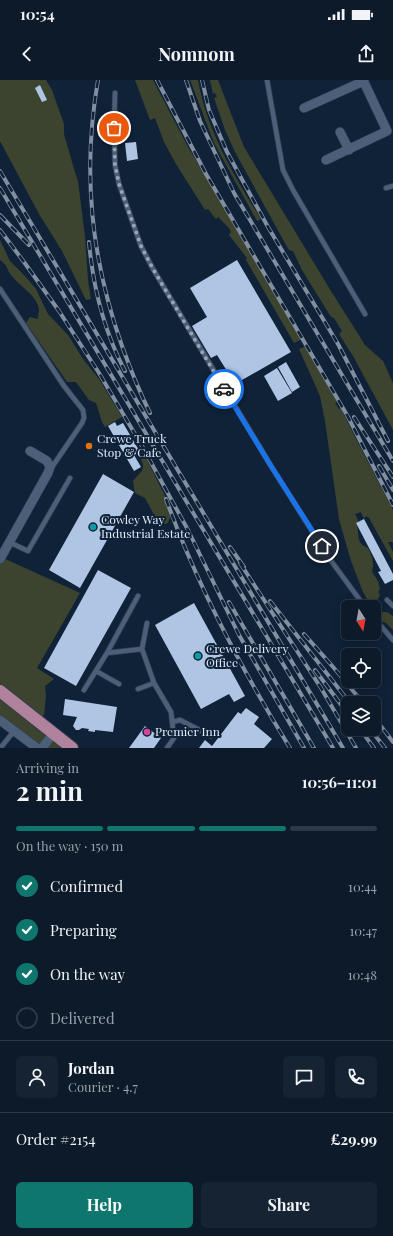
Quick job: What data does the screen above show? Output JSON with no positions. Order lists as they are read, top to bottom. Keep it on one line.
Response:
{"places":["Crewe Truck Stop & Cafe","Cowley Way Industrial Estate","Crewe Delivery Office","Premier Inn"],"north":"bottom","page":{"status":"10:54","header":"Nomnom","heading":["2 min","Arriving in","10:56–11:01"],"panel":["Jordan","Courier · 4.7","Order #2154","£29.99"],"bar":"On the way · 150 m","list":[["Confirmed","10:44"],["Preparing","10:47"],["On the way","10:48"],"Delivered"],"buttons":["Help","Share"]}}
